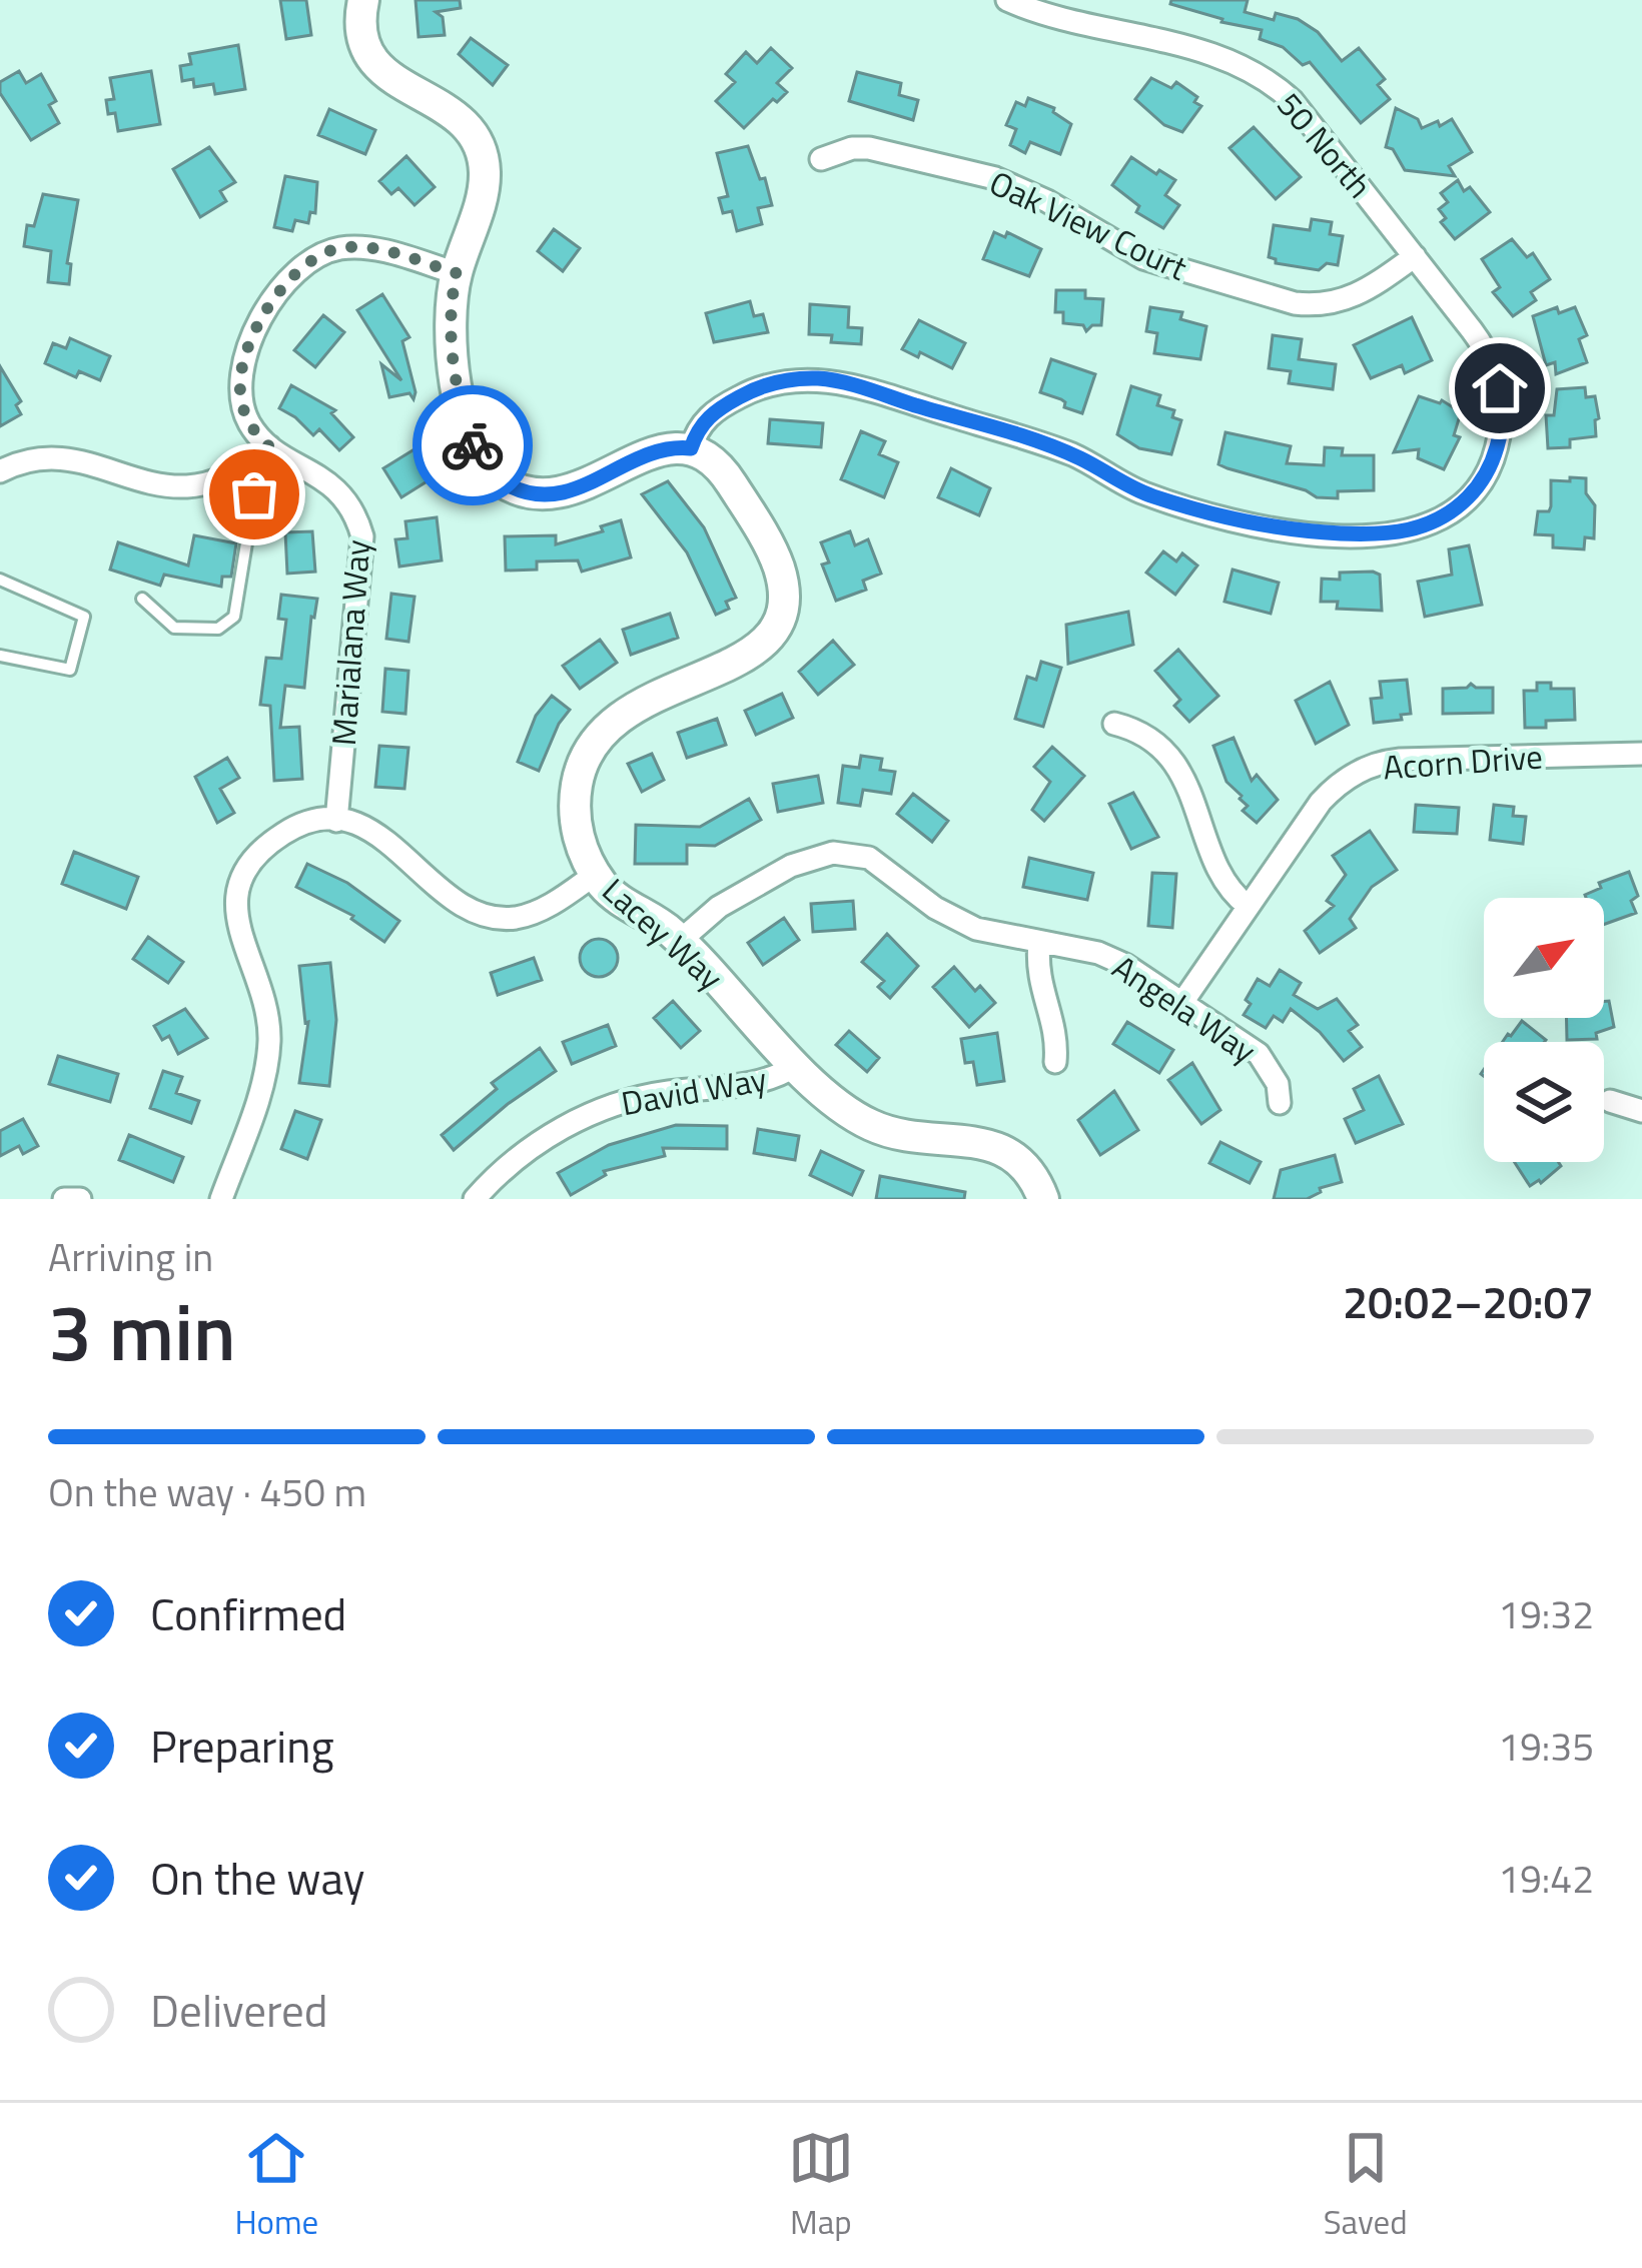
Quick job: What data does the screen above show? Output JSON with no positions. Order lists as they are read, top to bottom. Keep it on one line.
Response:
{"streets":{"street":["50 North","Oak View Court","Marialana Way","Acorn Drive","Lacey Way","Angela Way","David Way"]},"crossings":[["50 North","Oak View Court"],["50 North","Lacey Way"],["Acorn Drive","Angela Way"],["Lacey Way","Angela Way"],["Lacey Way","David Way"]],"north":"top right","page":{"heading":["3 min","Arriving in","20:02–20:07"],"bar":"On the way · 450 m","list":[["Confirmed","19:32"],["Preparing","19:35"],["On the way","19:42"],"Delivered"],"tabs":["Home","Map","Saved"]}}
